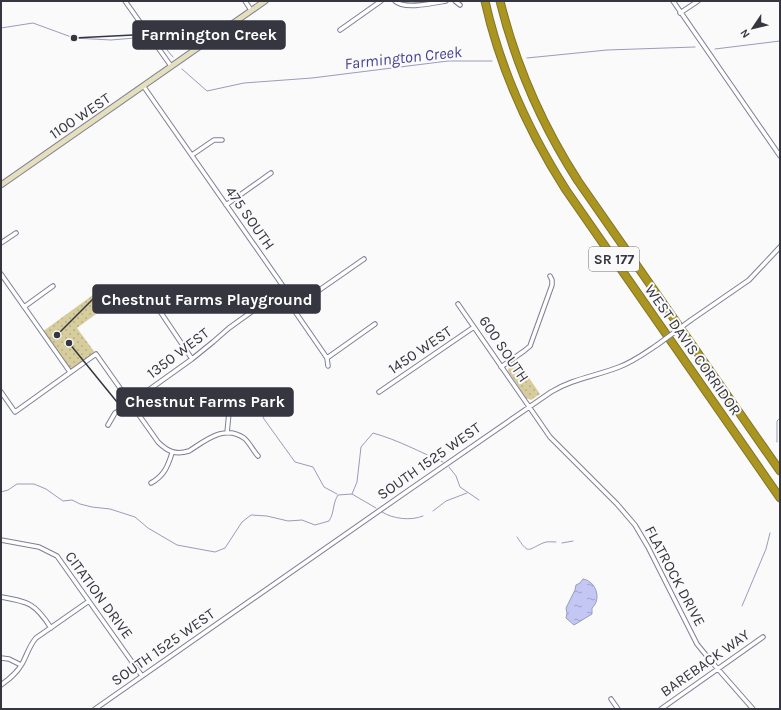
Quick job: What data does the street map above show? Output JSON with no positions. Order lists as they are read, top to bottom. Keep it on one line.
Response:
{"streets":{"highway":["SR 177","WEST DAVIS CORRIDOR"],"street":["1100 WEST","475 SOUTH","600 SOUTH","1450 WEST","1350 WEST","SOUTH 1525 WEST","FLATROCK DRIVE","CITATION DRIVE","BAREBACK WAY"]},"crossings":[["1100 WEST","475 SOUTH"],["475 SOUTH","1350 WEST"],["600 SOUTH","1450 WEST"],["600 SOUTH","SOUTH 1525 WEST"],["600 SOUTH","FLATROCK DRIVE"],["SOUTH 1525 WEST","FLATROCK DRIVE"],["SOUTH 1525 WEST","CITATION DRIVE"],["FLATROCK DRIVE","BAREBACK WAY"]],"water":["Farmington Creek"],"places":["Farmington Creek","Chestnut Farms Playground","Chestnut Farms Park"],"north":"bottom left"}
